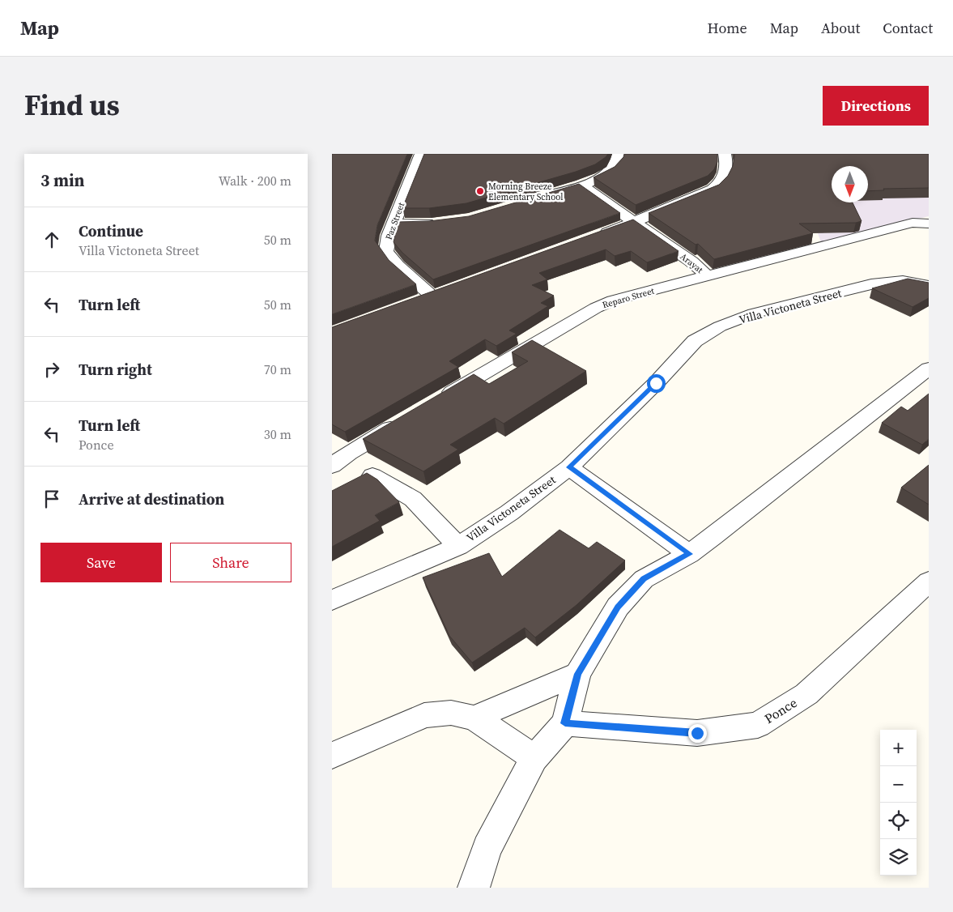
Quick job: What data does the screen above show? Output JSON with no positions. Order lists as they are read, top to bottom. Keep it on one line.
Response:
{"streets":{"street":["Paz Street","Arayat","Reparo Street","Villa Victoneta Street","Ponce"]},"crossings":[["Arayat","Reparo Street"]],"places":["Morning Breeze Elementary School"],"north":"bottom","page":{"header":"Map","nav":["Home","Map","About","Contact"],"title":"Find us","buttons":["Directions",["Save","Share"]],"heading":["3 min","Walk · 200 m"],"list":[["Continue","Villa Victoneta Street","50 m"],["Turn left","50 m"],["Turn right","70 m"],["Turn left","Ponce","30 m"],"Arrive at destination"],"map_buttons":["+","−"]}}
